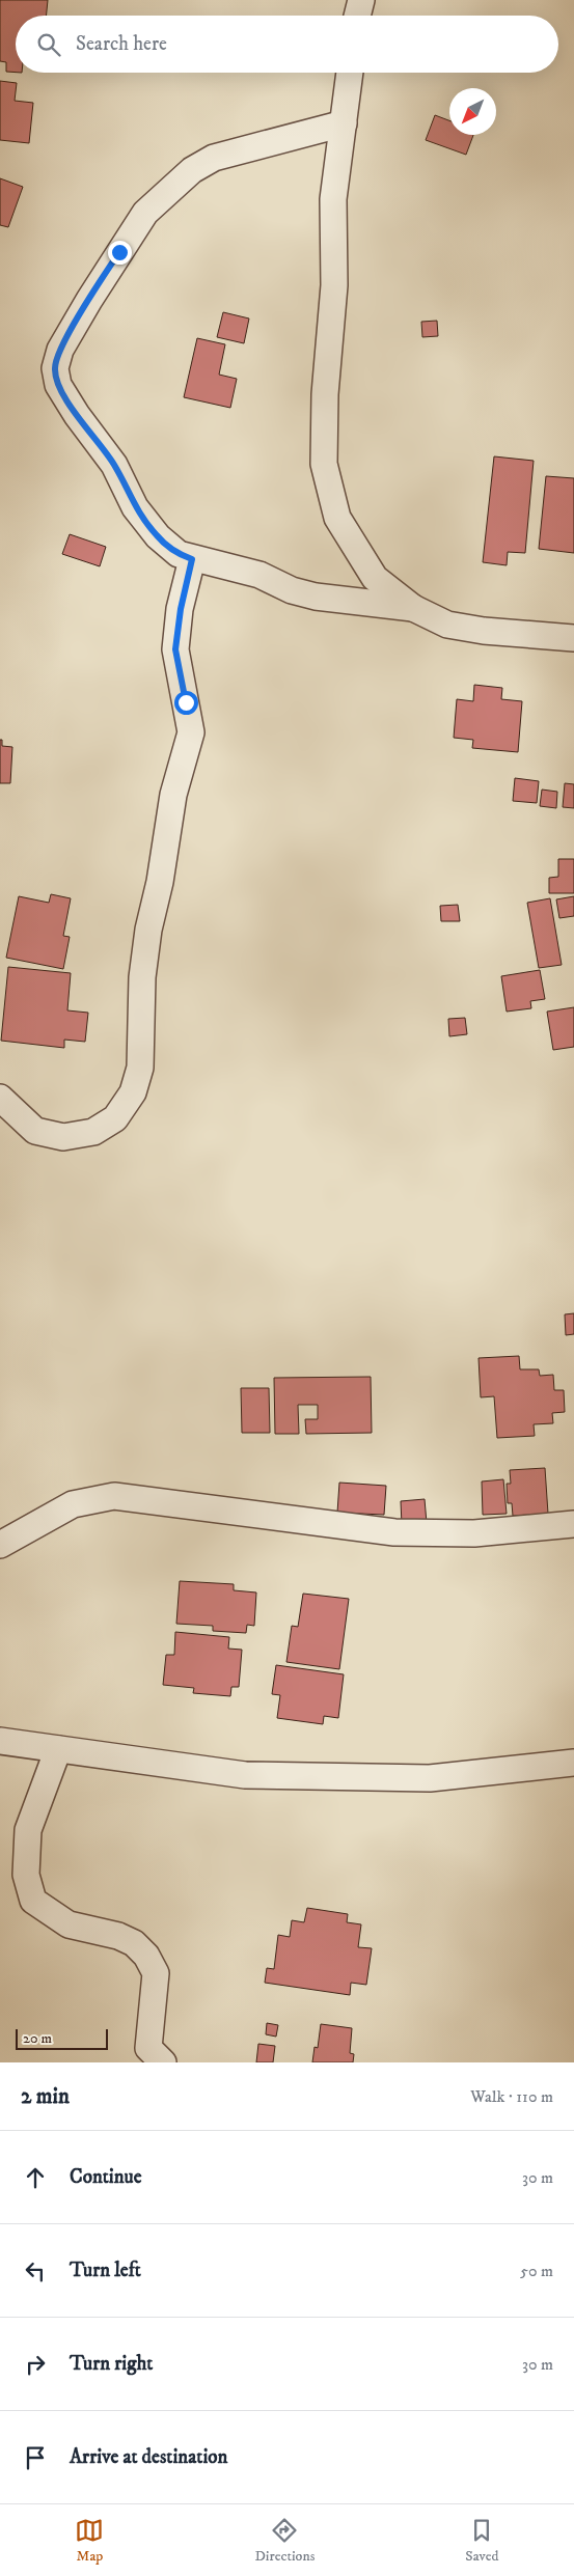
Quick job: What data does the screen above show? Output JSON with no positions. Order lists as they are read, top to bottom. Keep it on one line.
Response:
{"scale_bar":"20 m","north":"bottom left","page":{"search":"Search here","scale":"20 m","heading":["2 min","Walk · 110 m"],"list":[["Continue","30 m"],["Turn left","50 m"],["Turn right","30 m"],"Arrive at destination"],"nav":["Map","Directions","Saved"]}}
